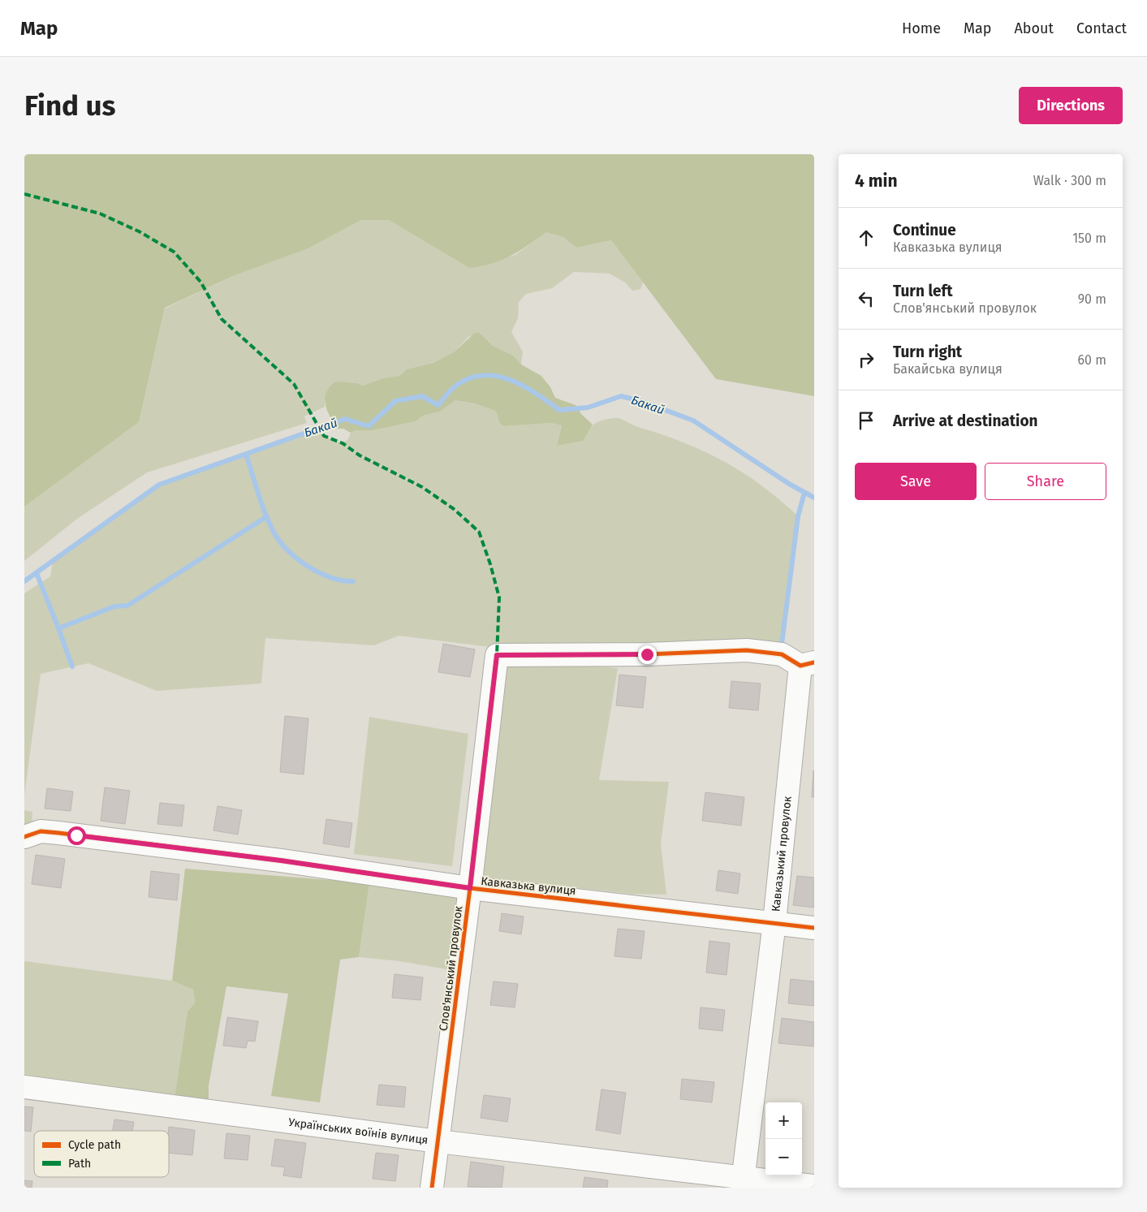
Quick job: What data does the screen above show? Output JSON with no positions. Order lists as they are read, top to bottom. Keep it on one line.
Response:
{"streets":{"street":["Кавказький провулок","Кавказька вулиця","Слов'янський провулок","Українських воїнів вулиця"]},"crossings":[["Кавказький провулок","Кавказька вулиця"],["Кавказький провулок","Слов'янський провулок"],["Кавказький провулок","Українських воїнів вулиця"],["Кавказька вулиця","Слов'янський провулок"],["Слов'янський провулок","Українських воїнів вулиця"]],"water":["Бакай"],"legend":["Cycle path","Path"],"page":{"header":"Map","nav":["Home","Map","About","Contact"],"buttons":["Directions",["Save","Share"]],"title":"Find us","heading":["4 min","Walk · 300 m"],"list":[["Continue","Кавказька вулиця","150 m"],["Turn left","Слов'янський провулок","90 m"],["Turn right","Бакайська вулиця","60 m"],"Arrive at destination"],"map_buttons":["+","−"]}}
